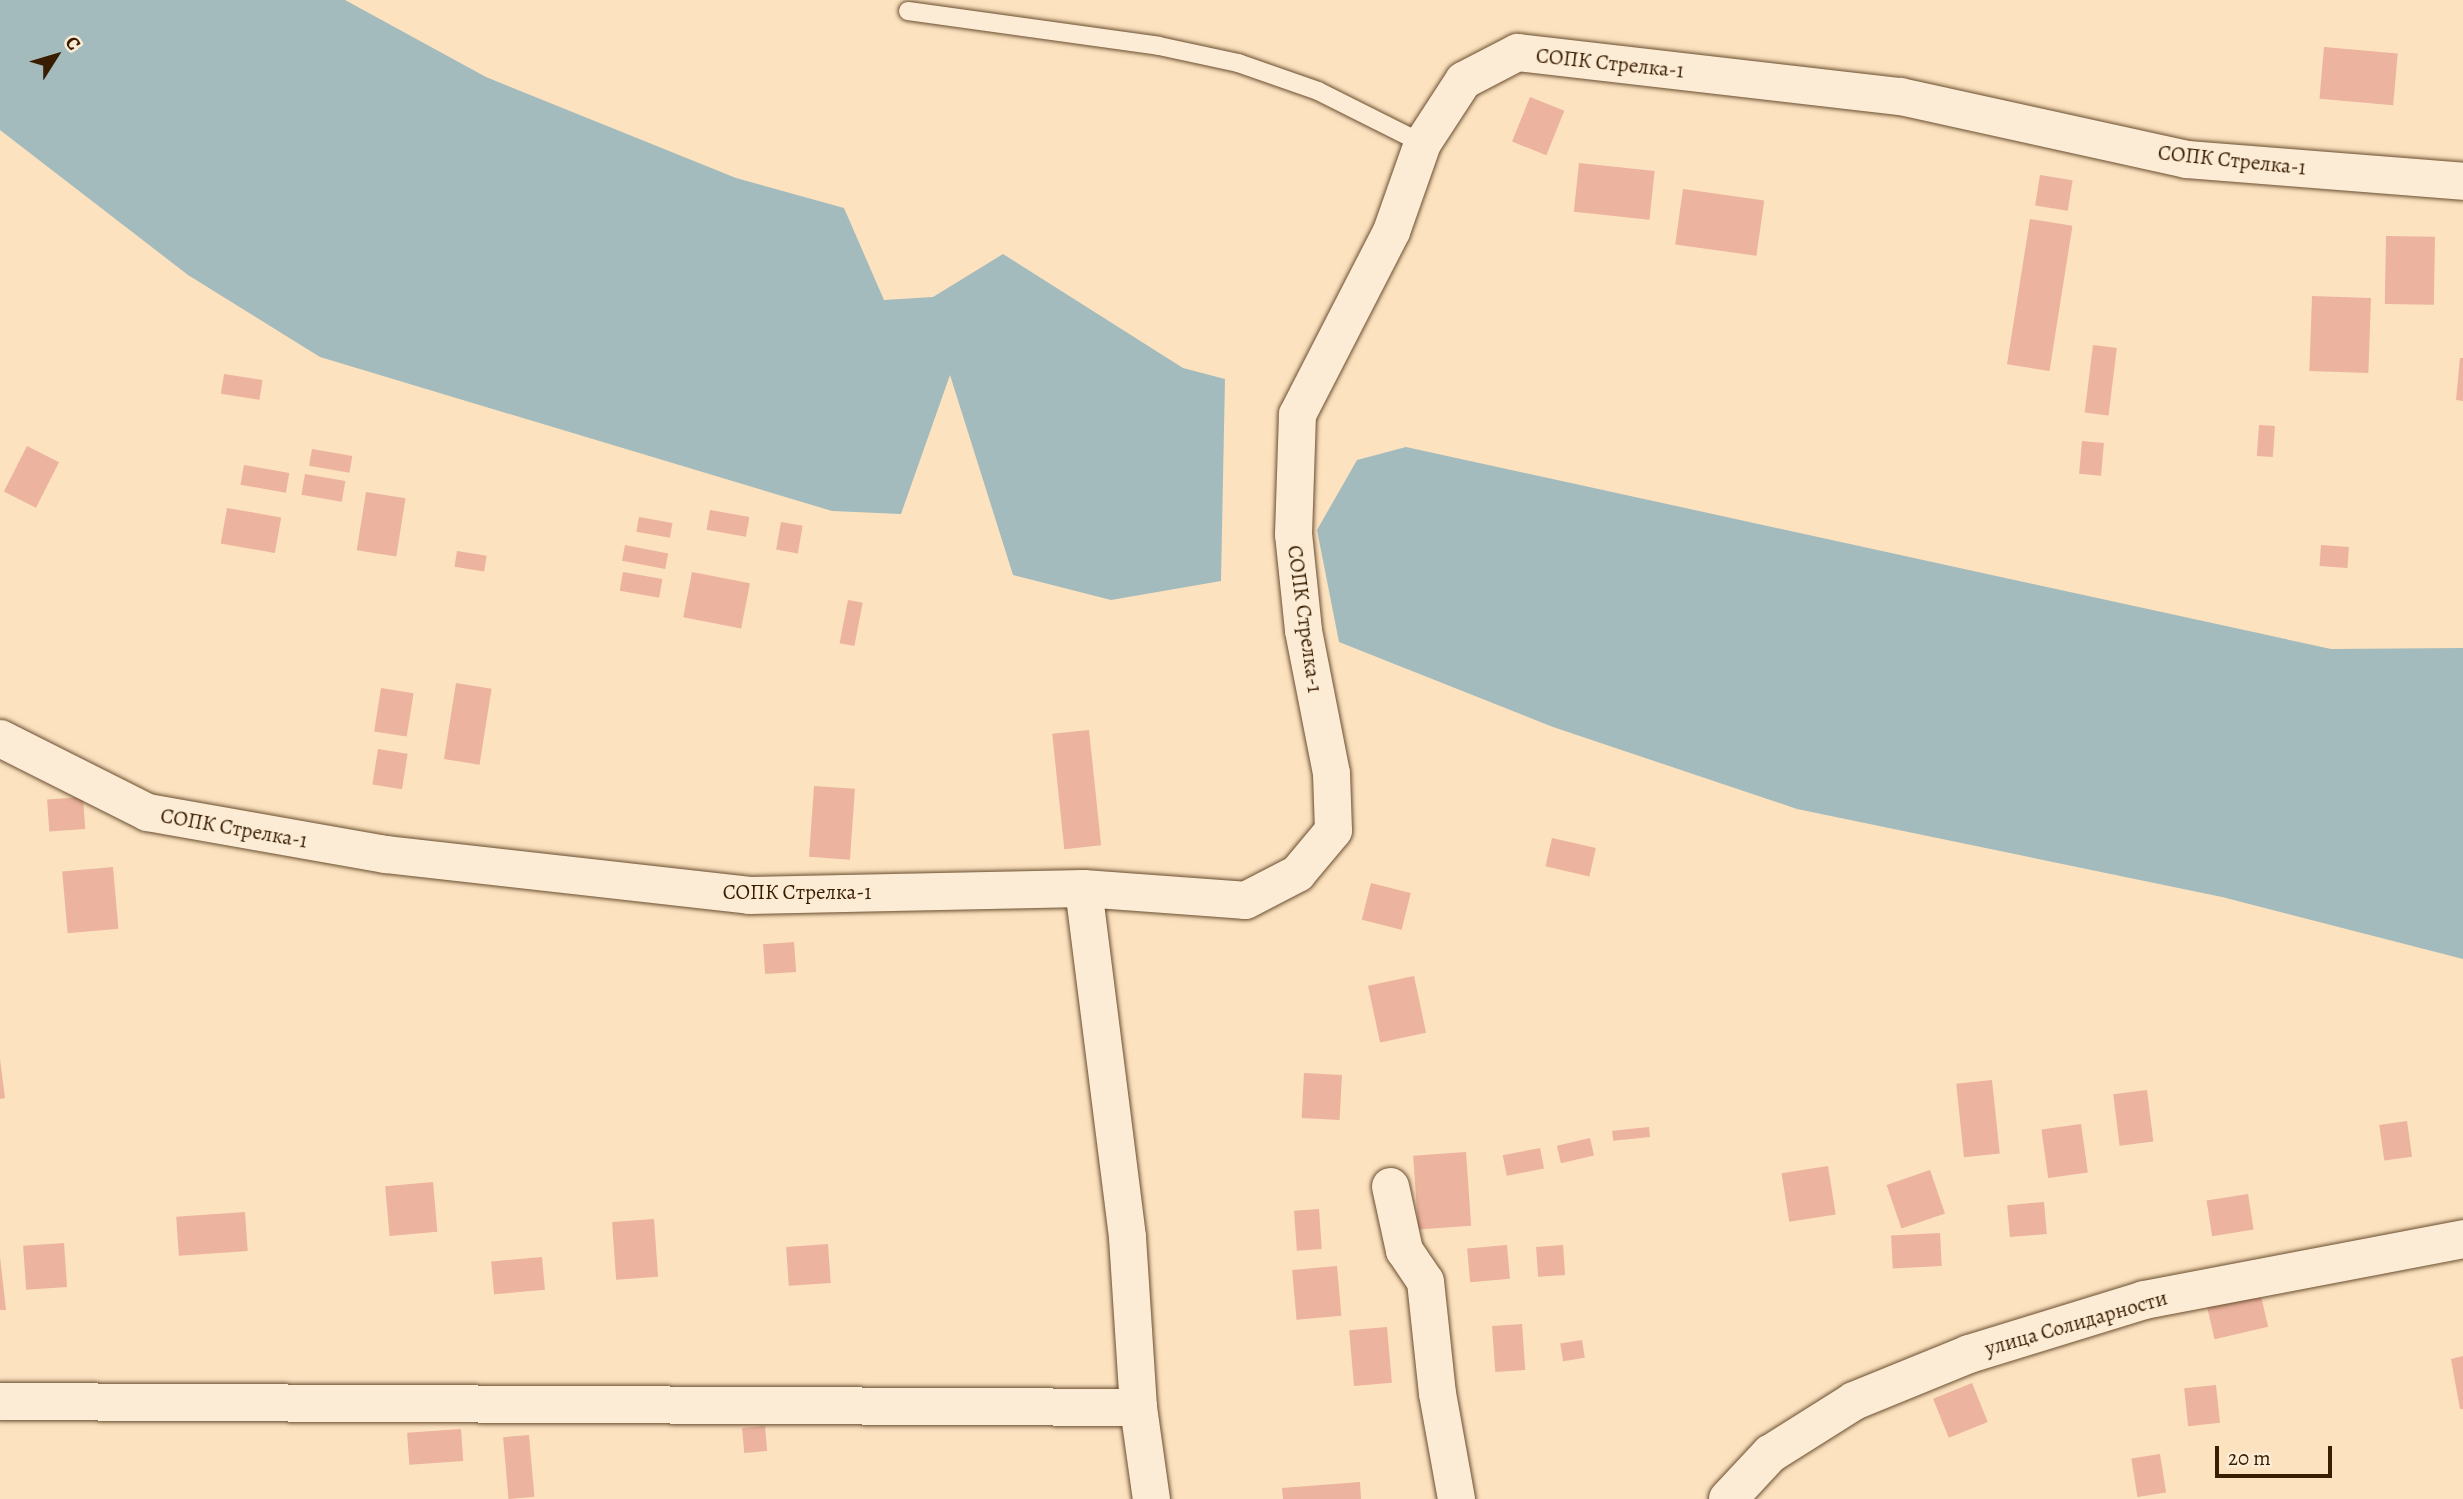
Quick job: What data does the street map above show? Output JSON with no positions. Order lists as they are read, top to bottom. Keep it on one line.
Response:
{"streets":{"street":["СОПК Стрелка-1","улица Солидарности"]},"scale_bar":"20 m","north":"top right"}
